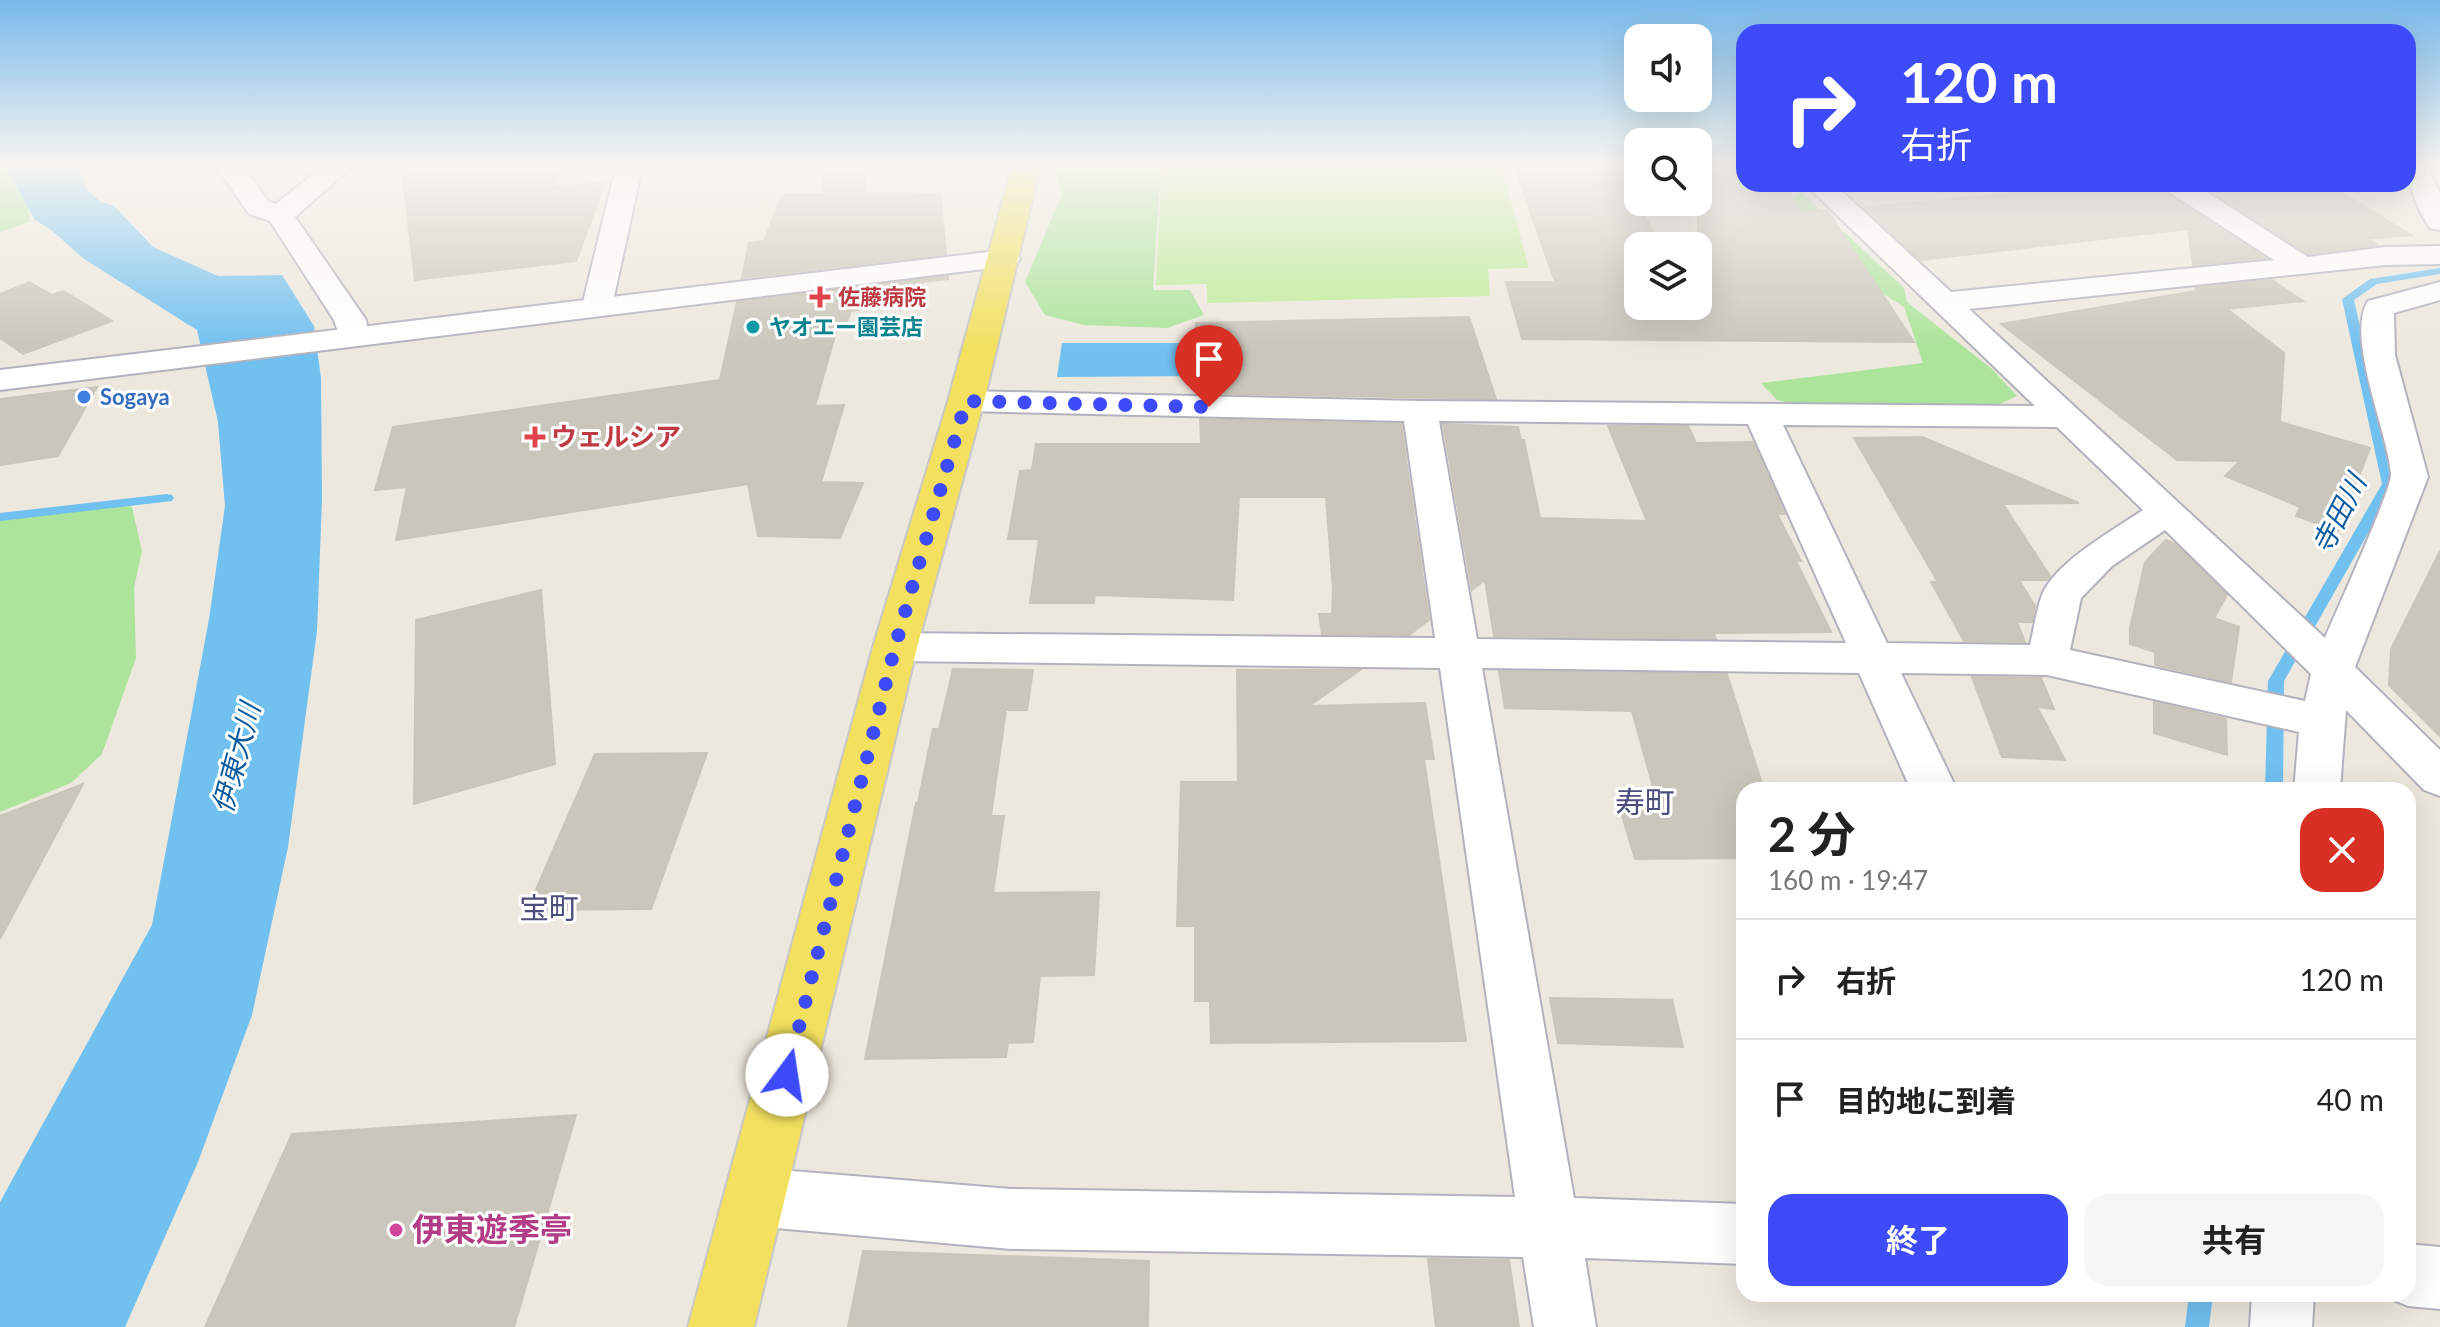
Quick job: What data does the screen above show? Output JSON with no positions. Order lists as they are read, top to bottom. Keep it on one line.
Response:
{"districts":["寿町","宝町"],"water":["寺田川","伊東大川"],"places":{"health":["佐藤病院","ウェルシア"],"other":["ヤオエー園芸店","Sogaya","伊東遊季亭"]},"page":{"turn":["120 m","右折"],"heading":["2 分","160 m · 19:47"],"list":[{"name":"右折","value":"120 m"},{"name":"目的地に到着","value":"40 m"}],"buttons":["終了","共有"]}}
